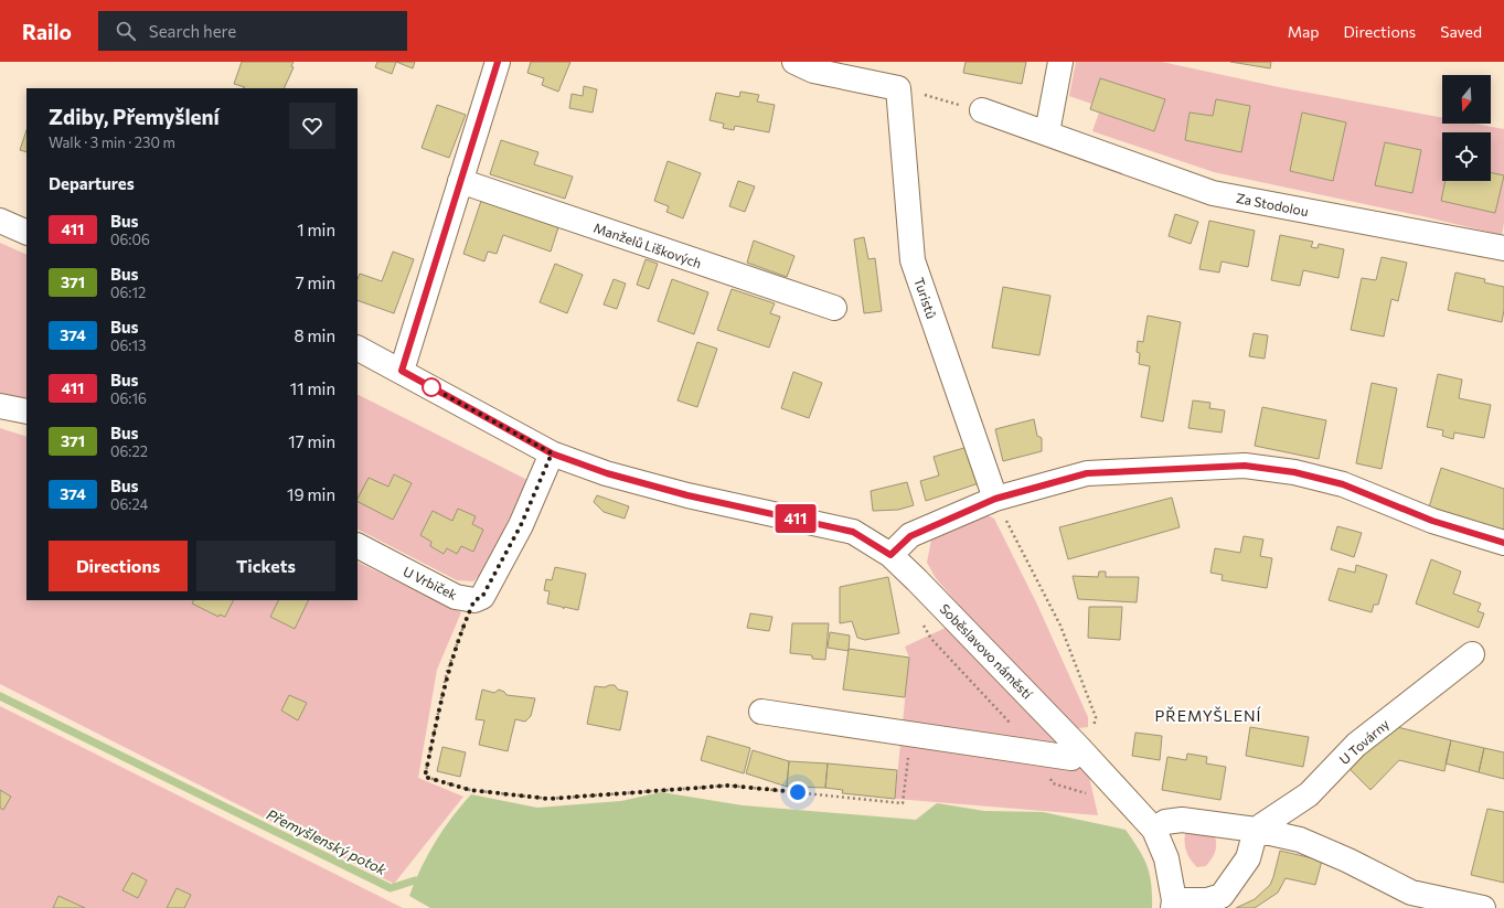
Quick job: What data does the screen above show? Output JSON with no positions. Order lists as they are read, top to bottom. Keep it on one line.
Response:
{"streets":{"street":["Za Stodolou","Manželů Liškových","Turistů","U Vrbiček","Soběslavovo náměstí","U Továrny"]},"crossings":[["U Vrbiček","Soběslavovo náměstí"],["Soběslavovo náměstí","U Továrny"]],"districts":["PŘEMYŠLENÍ"],"water":["Přemyšlenský potok"],"lines":["bus line 411"],"north":"bottom","page":{"header":"Railo","search":"Search here","nav":["Map","Directions","Saved"],"on_map":"411","heading":[["Zdiby, Přemyšlení","Walk · 3 min · 230 m"],"Departures"],"list":[{"mark":"411","name":"Bus","note":"06:06","value":"1 min"},{"mark":"371","name":"Bus","note":"06:12","value":"7 min"},{"mark":"374","name":"Bus","note":"06:13","value":"8 min"},{"mark":"411","name":"Bus","note":"06:16","value":"11 min"},{"mark":"371","name":"Bus","note":"06:22","value":"17 min"},{"mark":"374","name":"Bus","note":"06:24","value":"19 min"}],"buttons":["Directions","Tickets"]}}
